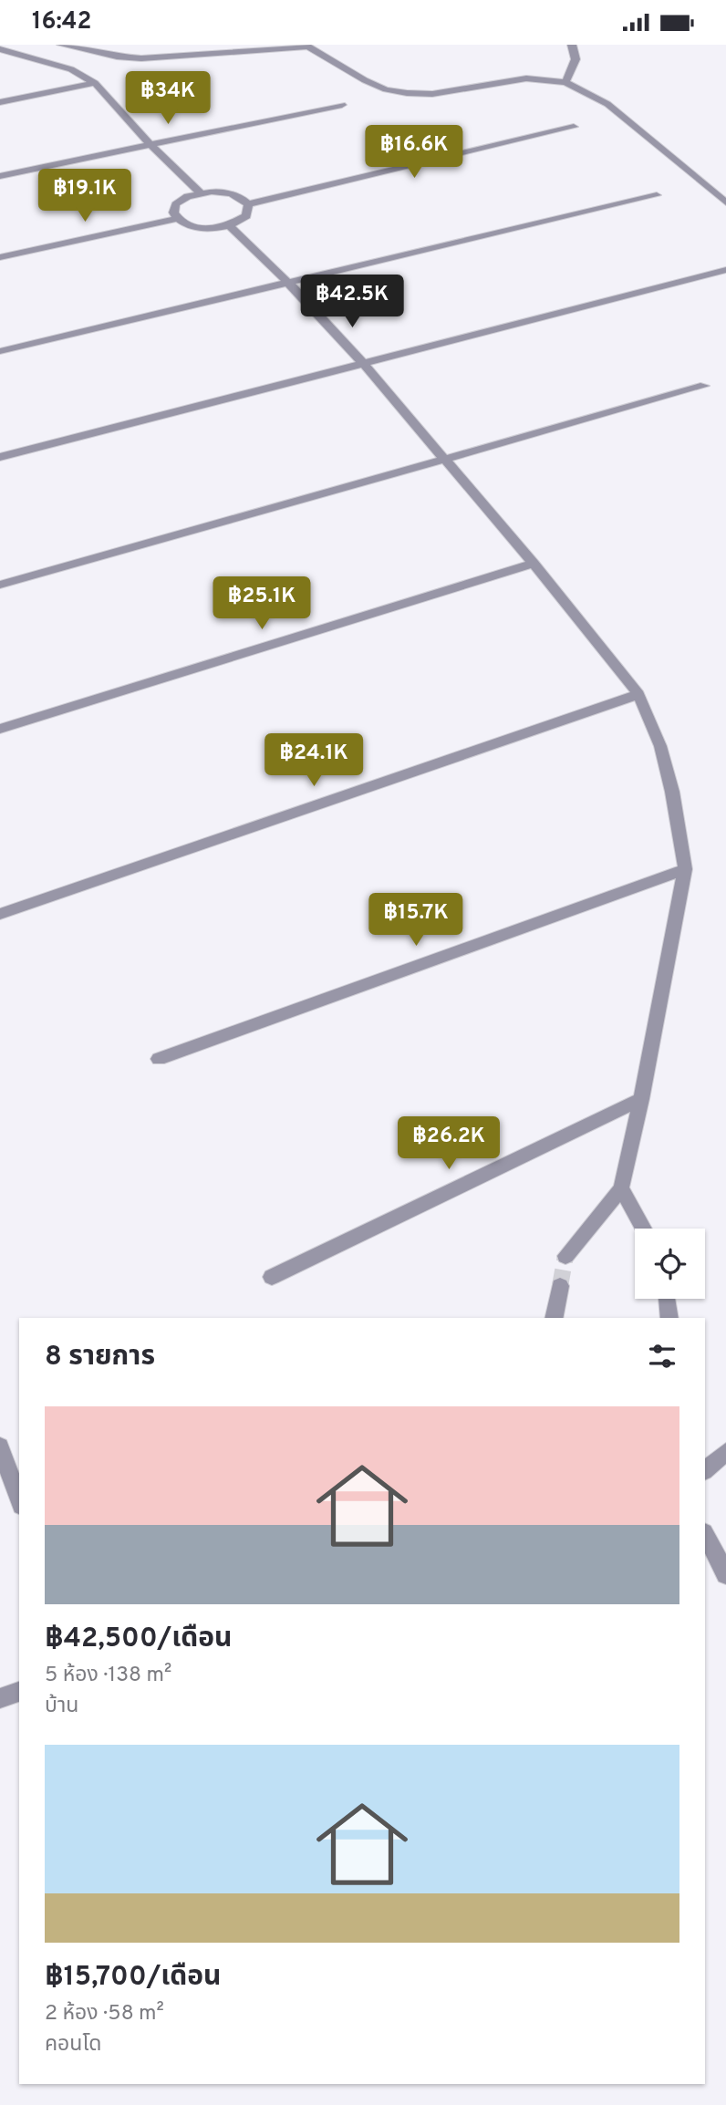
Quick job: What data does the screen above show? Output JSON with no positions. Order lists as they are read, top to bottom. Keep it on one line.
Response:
{"page":{"status":"16:42","price":["฿34K","฿16.6K","฿19.1K","฿42.5K","฿25.1K","฿24.1K","฿15.7K","฿26.2K"],"heading":"8 รายการ","list":[{"name":"฿42,500/เดือน","note":"5 ห้อง · 138 m² · บ้าน"},{"name":"฿15,700/เดือน","note":"2 ห้อง · 58 m² · คอนโด"}]}}
